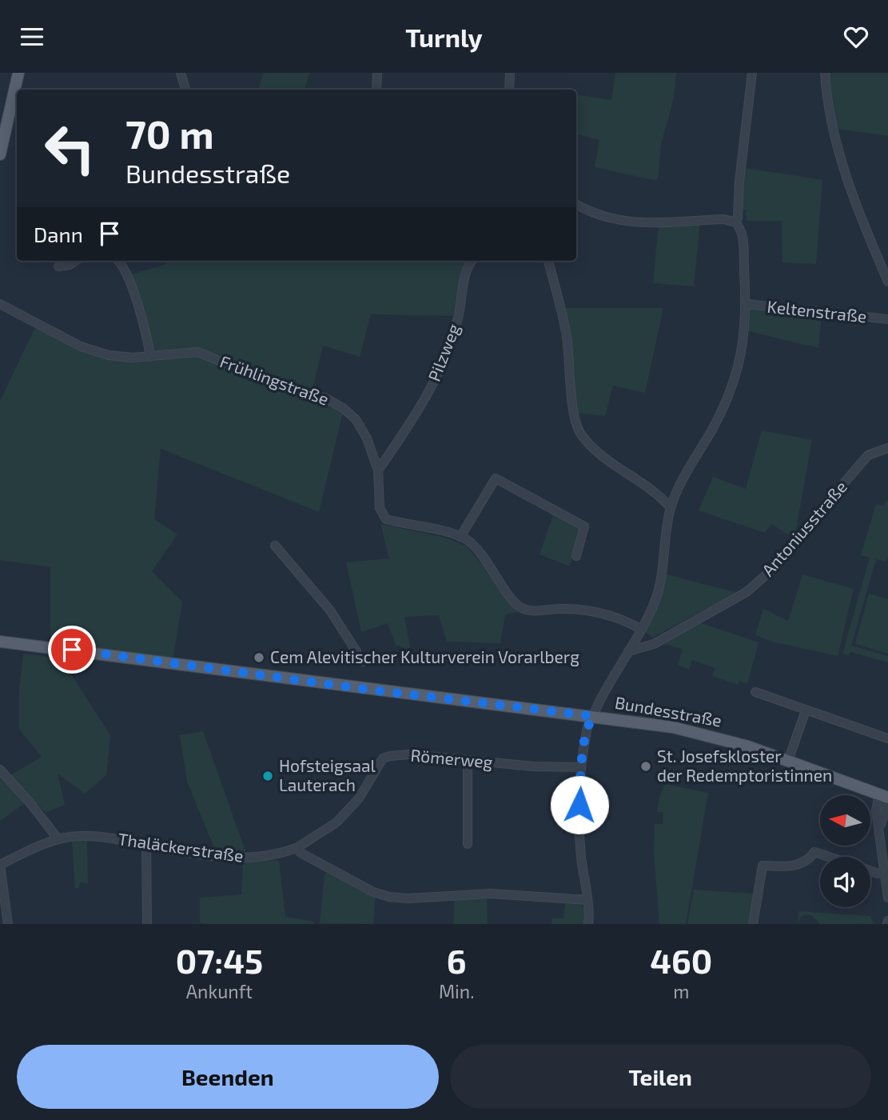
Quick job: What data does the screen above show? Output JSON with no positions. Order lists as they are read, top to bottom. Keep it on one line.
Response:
{"streets":{"main road":["Bundesstraße"],"street":["Keltenstraße","Pilzweg","Frühlingstraße","Antoniusstraße","Römerweg","Thaläckerstraße"]},"crossings":[["Pilzweg","Frühlingstraße"],["Römerweg","Thaläckerstraße"]],"places":["Cem Alevitischer Kulturverein Vorarlberg","St. Josefskloster der Redemptoristinnen","Hofsteigsaal Lauterach"],"north":"left","page":{"header":"Turnly","turn":["70 m","Bundesstraße"],"then":"Dann","eta":["07:45","Ankunft","6","Min.","460","m"],"buttons":["Beenden","Teilen"]}}
